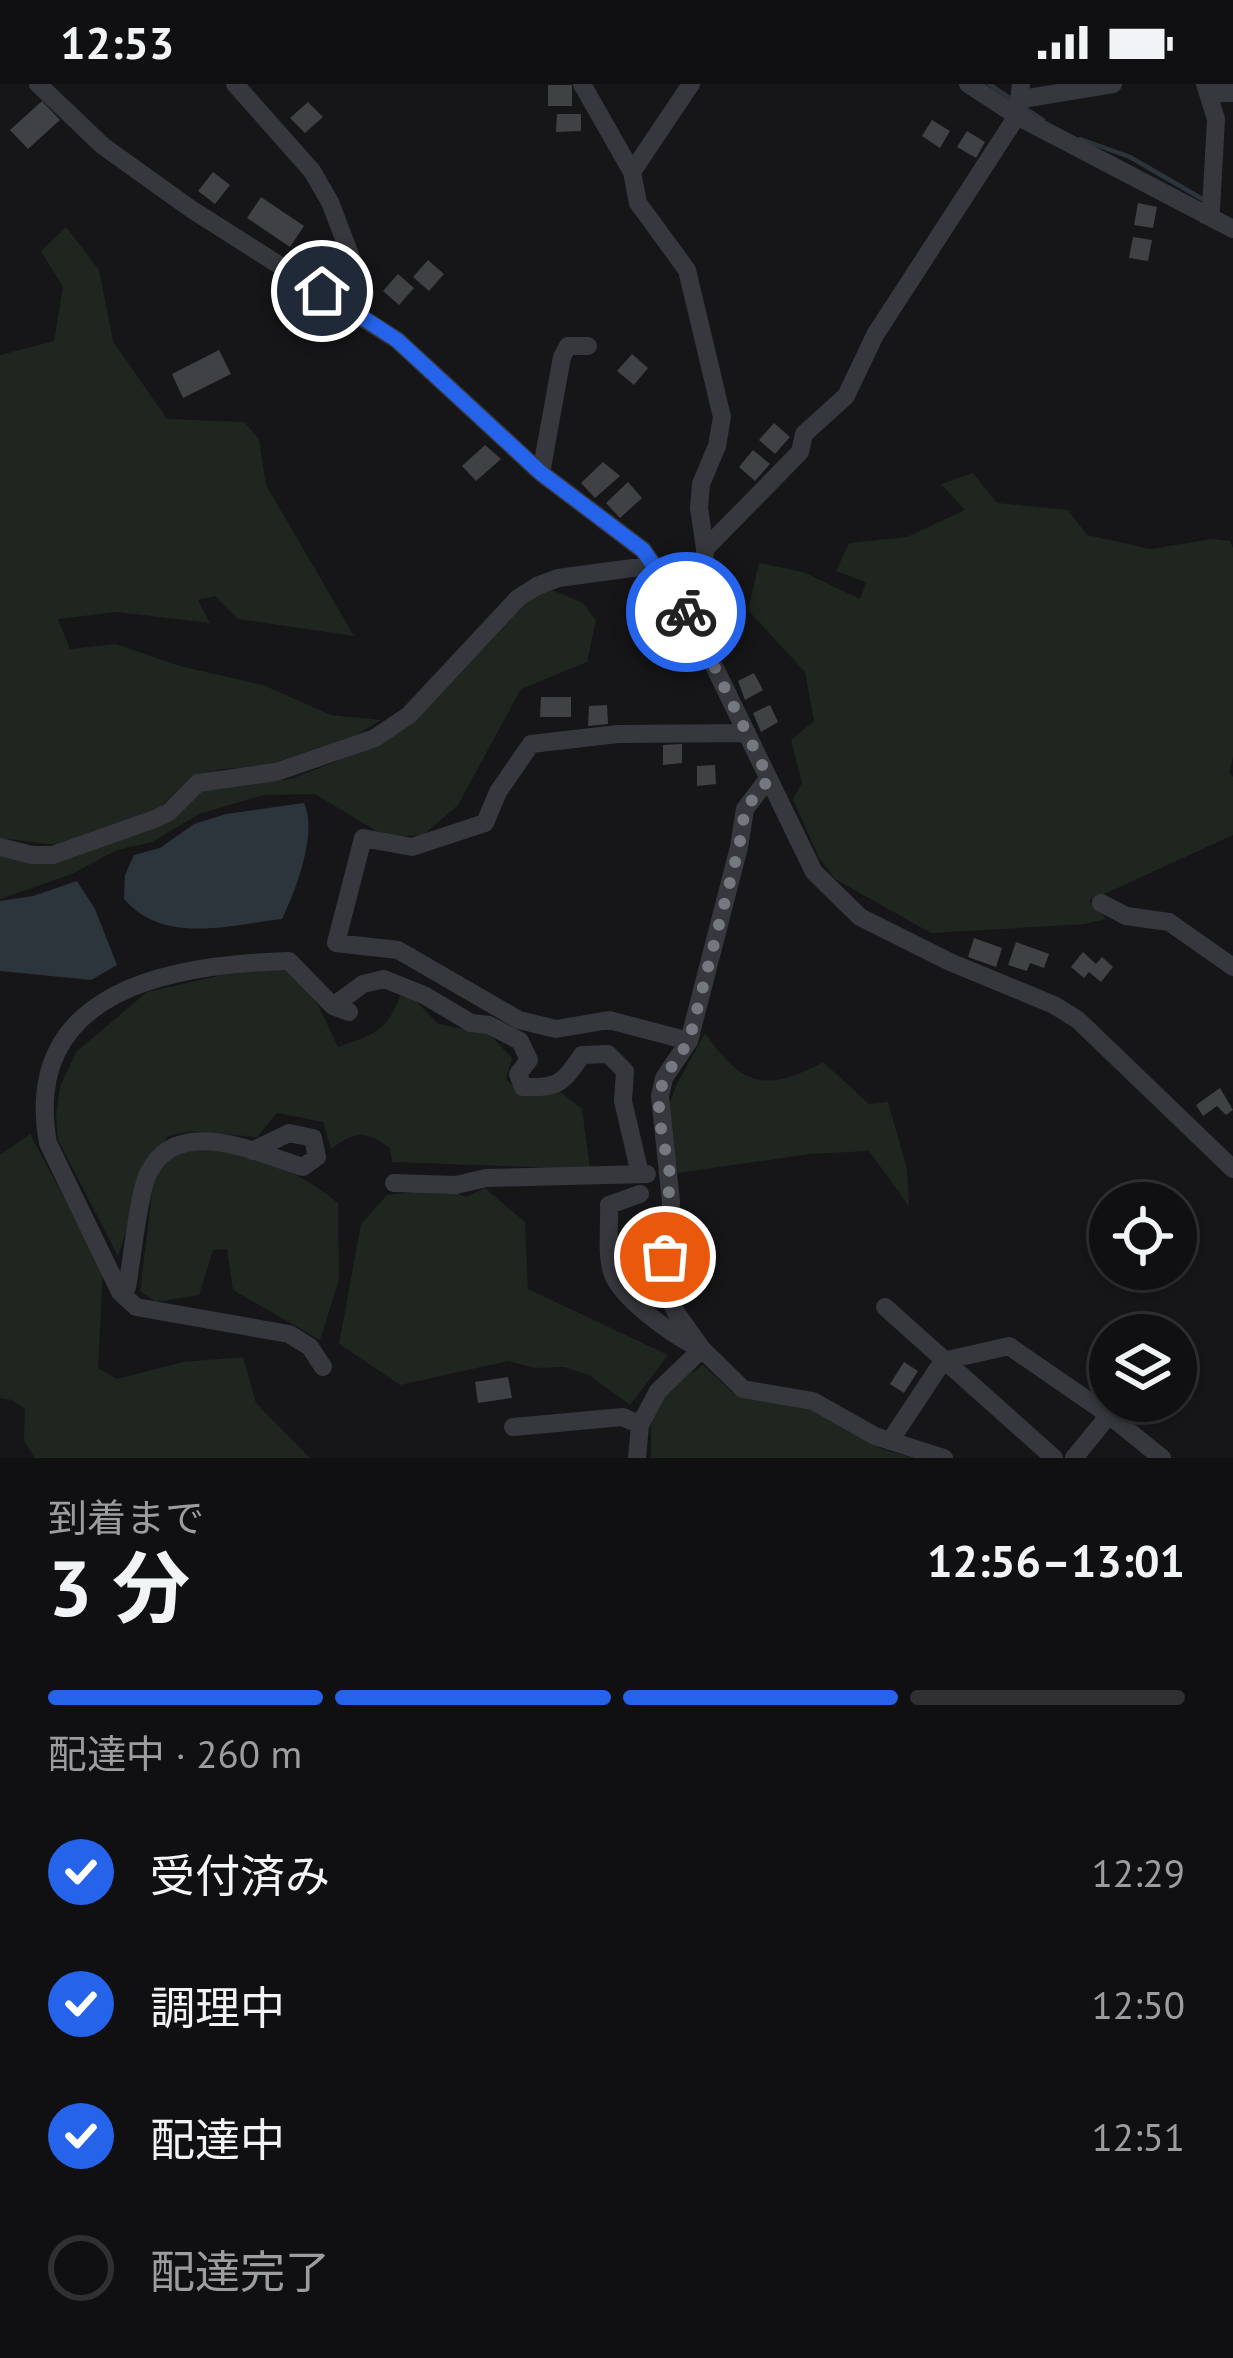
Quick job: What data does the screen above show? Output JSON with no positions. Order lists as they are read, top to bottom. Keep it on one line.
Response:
{"page":{"status":"12:53","heading":["3 分","到着まで","12:56–13:01"],"bar":"配達中 · 260 m","list":[["受付済み","12:29"],["調理中","12:50"],["配達中","12:51"],"配達完了"]}}
